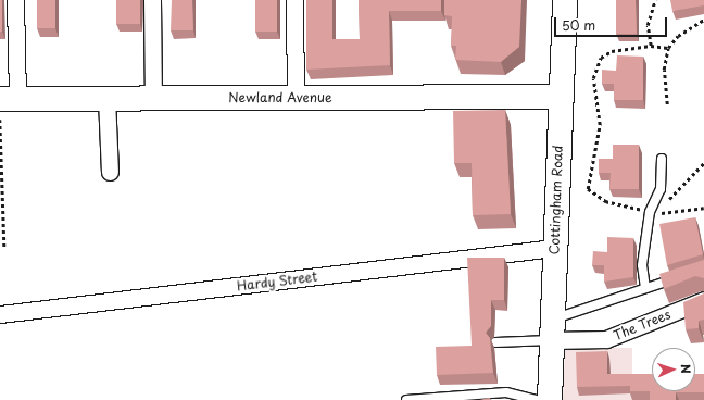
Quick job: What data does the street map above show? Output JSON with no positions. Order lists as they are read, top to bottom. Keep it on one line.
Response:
{"streets":{"street":["Newland Avenue","Cottingham Road","Hardy Street","The Trees"]},"crossings":[["Newland Avenue","Cottingham Road"],["Cottingham Road","Hardy Street"],["Cottingham Road","The Trees"]],"scale_bar":"50 m","north":"right"}
